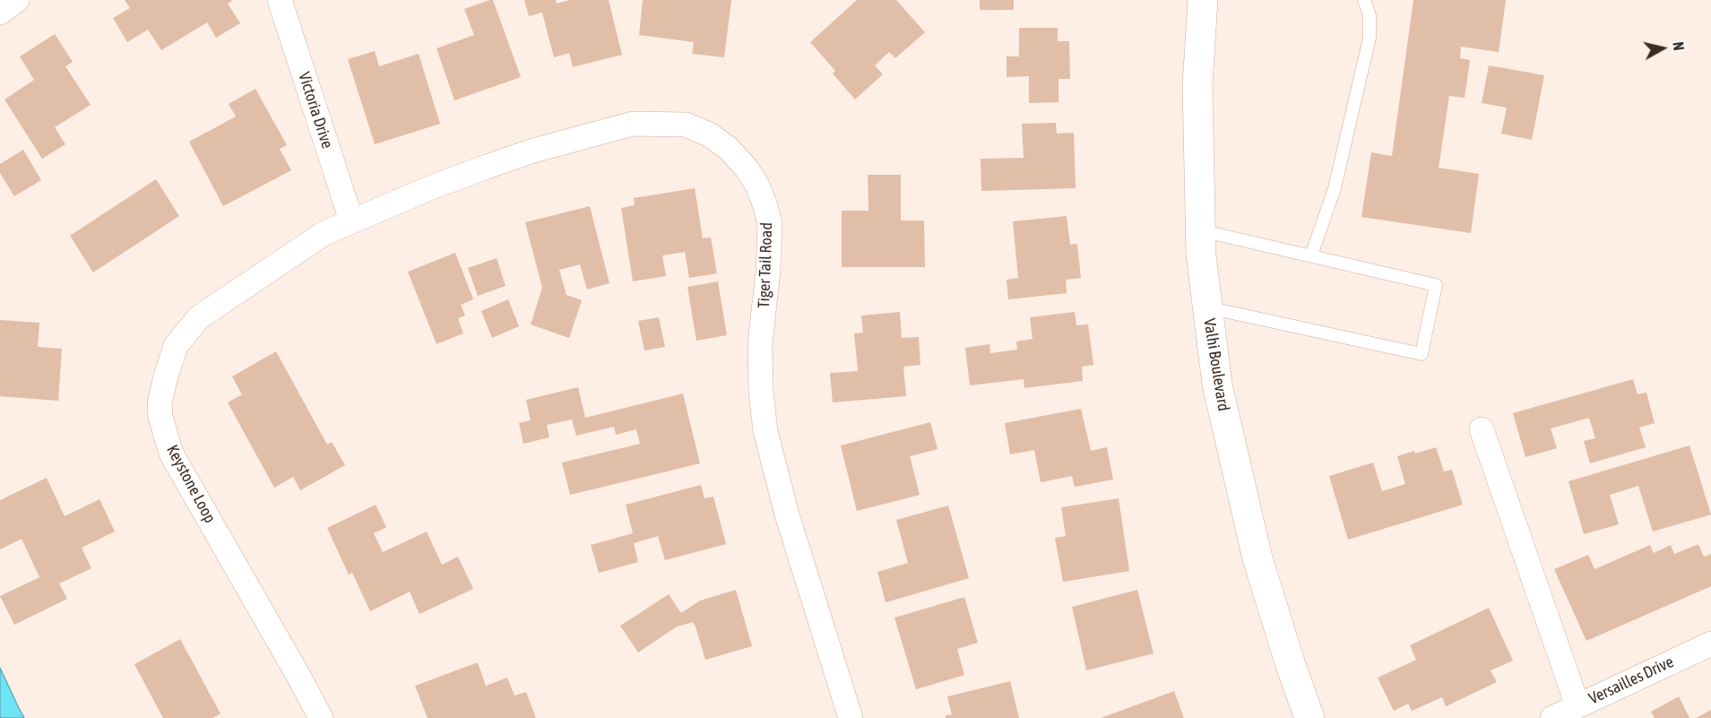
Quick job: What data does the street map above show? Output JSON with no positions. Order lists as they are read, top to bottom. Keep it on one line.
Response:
{"streets":{"street":["Victoria Drive","Tiger Tail Road","Valhi Boulevard","Keystone Loop","Versailles Drive"]},"crossings":[["Victoria Drive","Tiger Tail Road"],["Victoria Drive","Keystone Loop"],["Tiger Tail Road","Keystone Loop"]],"north":"right"}
